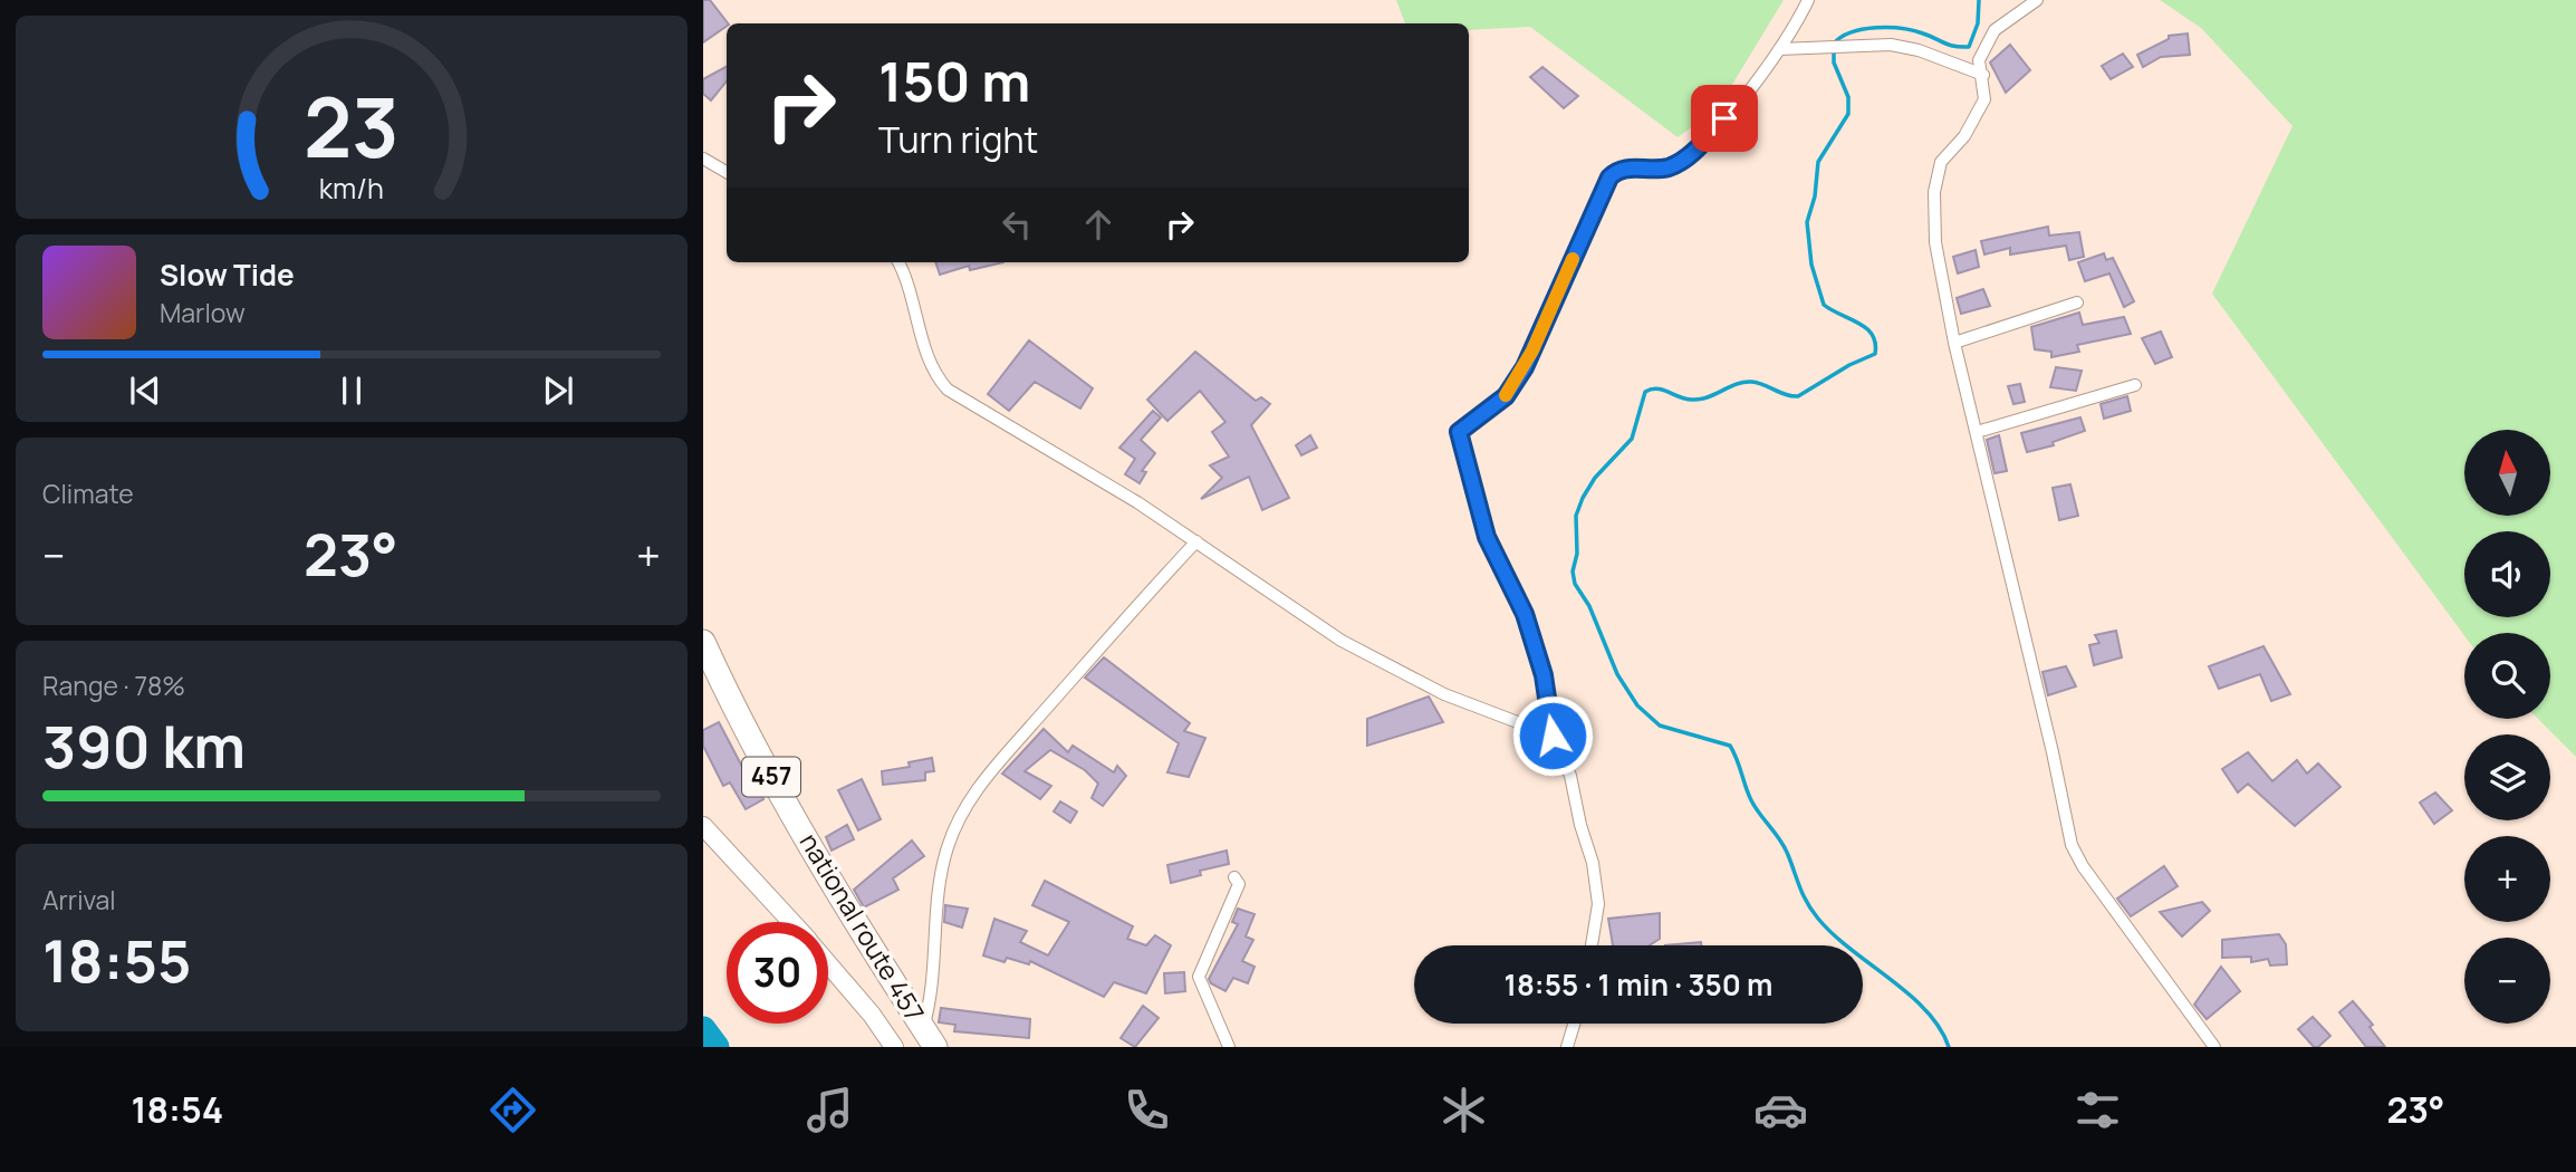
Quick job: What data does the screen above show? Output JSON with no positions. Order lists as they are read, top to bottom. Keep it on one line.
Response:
{"streets":{"highway":["457","national route 457"]},"north":"top","page":{"turn":["150 m","Turn right"],"song":["Slow Tide","Marlow"],"map_buttons":["+","−"],"tile":["Climate",["Range · 78%","390 km"],["Arrival","18:55"]],"heat":["−","23°","+"],"limit":"30","trip":"18:55 · 1 min · 350 m","tabs":["18:54","23°"],"gauge":["23","km/h"]}}
